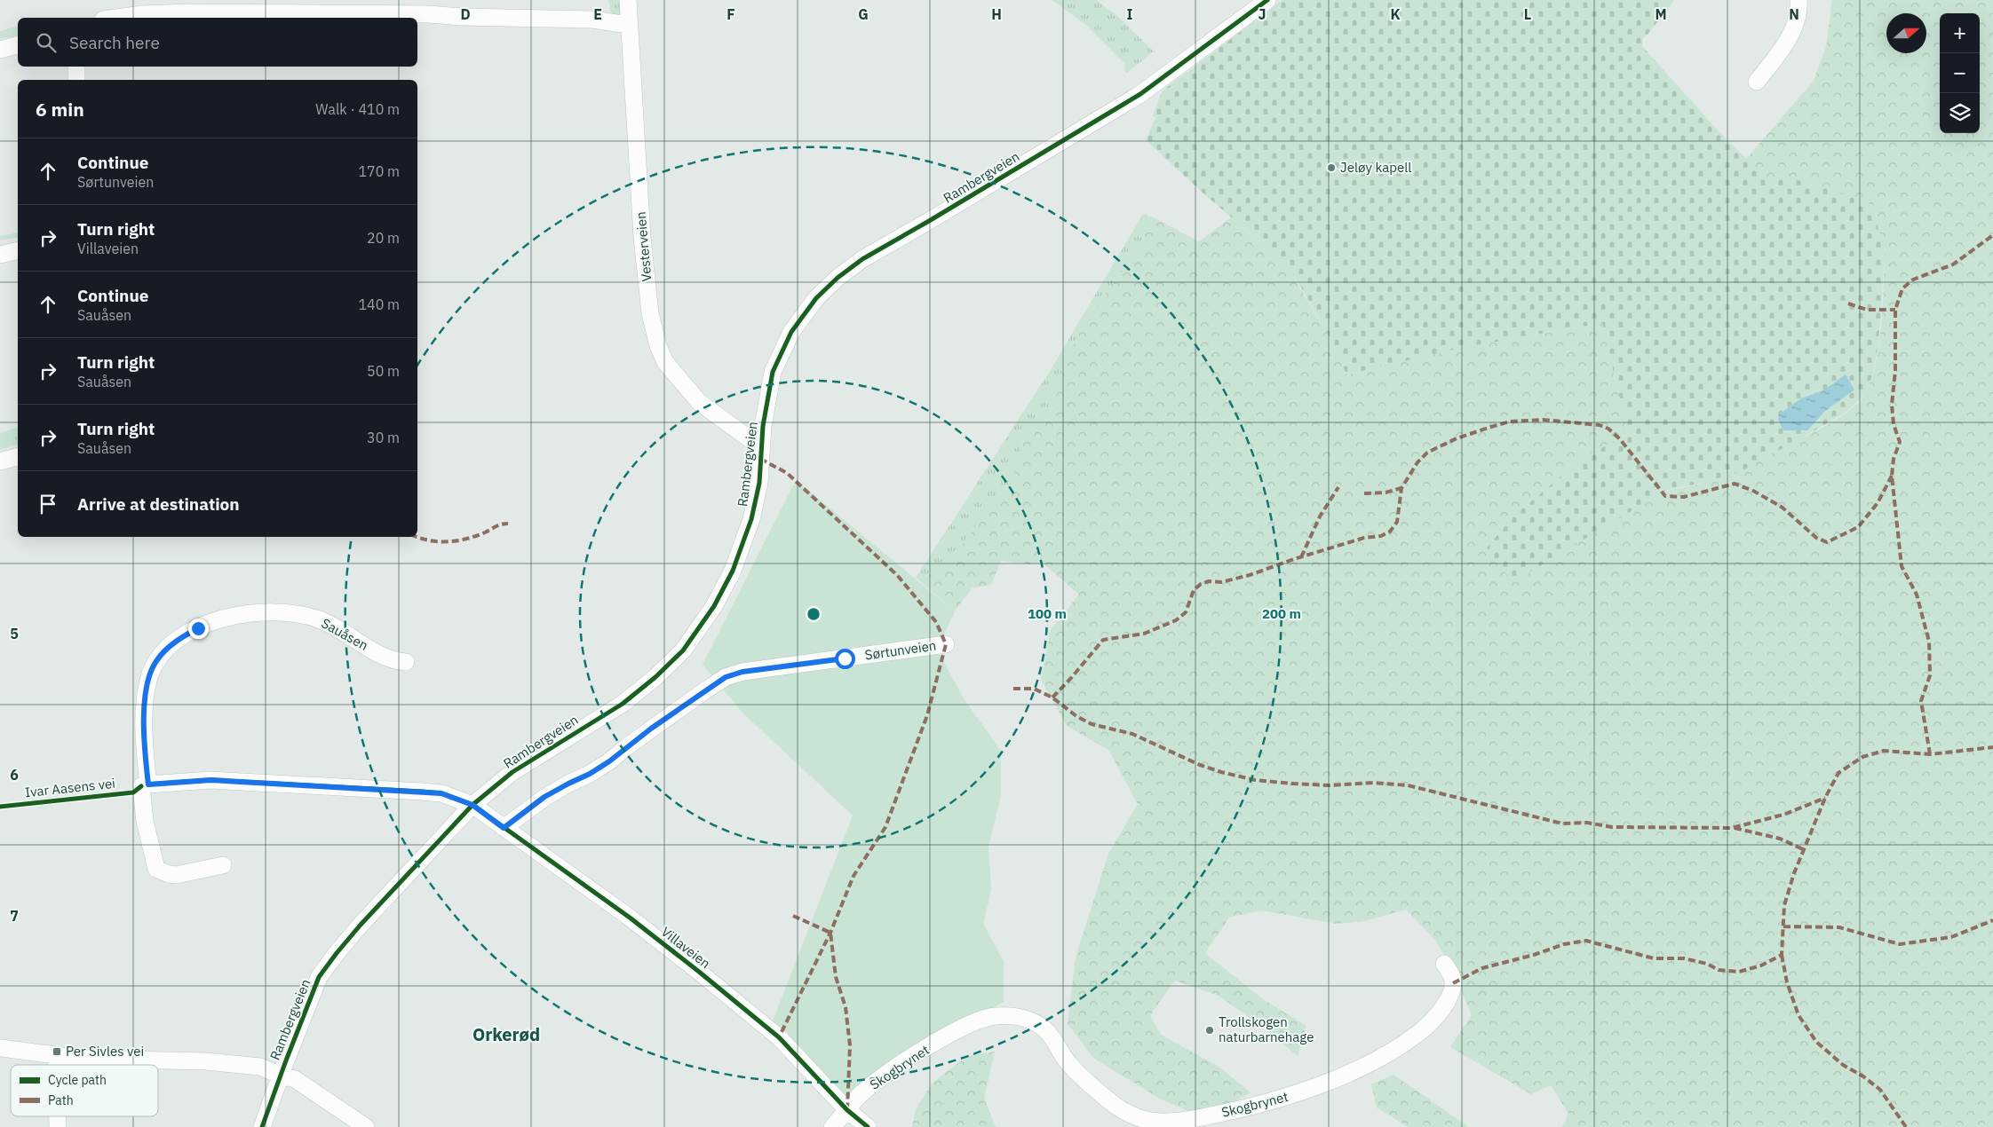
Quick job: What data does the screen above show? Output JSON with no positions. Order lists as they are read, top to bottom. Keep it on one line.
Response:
{"streets":{"street":["Rambergveien","Vesterveien","Sauåsen","Sørtunveien","Villaveien","Skogbrynet"],"cycle path":["Ivar Aasens vei"]},"crossings":[["Rambergveien","Vesterveien"],["Rambergveien","Villaveien"],["Sørtunveien","Villaveien"],["Villaveien","Skogbrynet"]],"districts":["Orkerød"],"places":{"other":["Jeløy kapell","Trollskogen naturbarnehage"],"transit":["Per Sivles vei"]},"legend":["Cycle path","Path"],"north":"right","page":{"map_buttons":["+","−"],"search":"Search here","heading":["6 min","Walk · 410 m"],"list":[["Continue","Sørtunveien","170 m"],["Turn right","Villaveien","20 m"],["Continue","Sauåsen","140 m"],["Turn right","Sauåsen","50 m"],["Turn right","Sauåsen","30 m"],"Arrive at destination"]},"grid":{"columns":["D","E","F","G","H","I","J","K","L","M","N"],"rows":["5","6","7"]},"rings":["100 m","200 m"]}
